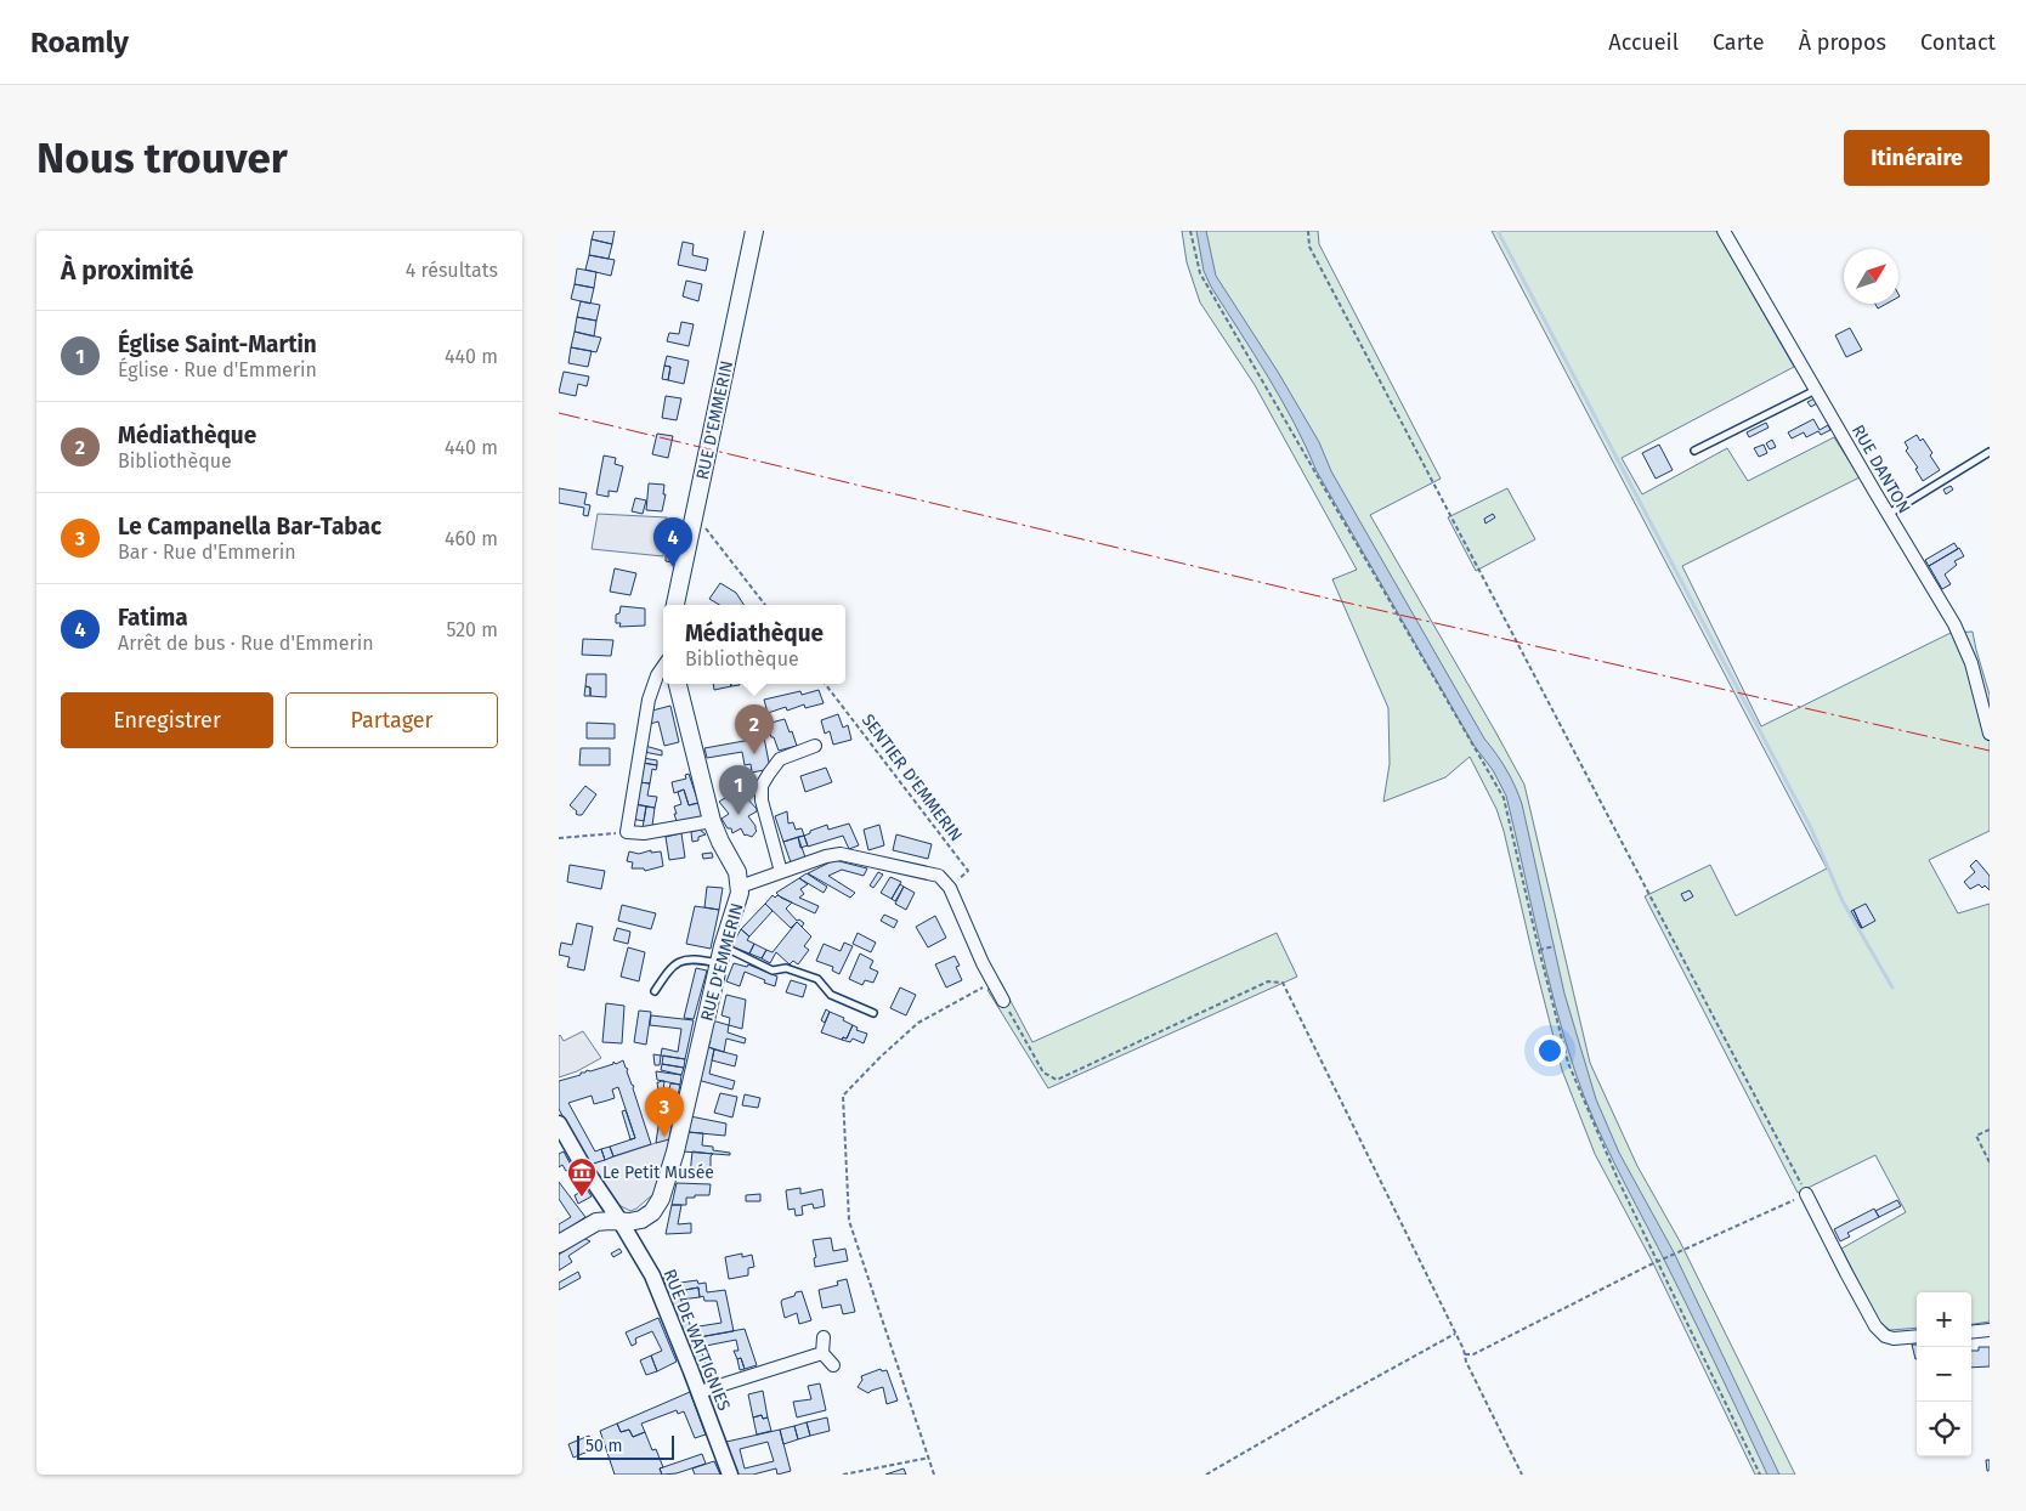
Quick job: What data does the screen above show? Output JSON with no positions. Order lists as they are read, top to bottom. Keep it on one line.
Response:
{"streets":{"main road":["RUE D'EMMERIN"],"street":["RUE DANTON","RUE DE WATTIGNIES"],"path":["SENTIER D'EMMERIN"]},"crossings":[["RUE D'EMMERIN","RUE DE WATTIGNIES"]],"places":{"museum":["Le Petit Musée"]},"scale_bar":"50 m","north":"top right","page":{"header":"Roamly","nav":["Accueil","Carte","À propos","Contact"],"buttons":["Itinéraire",["Enregistrer","Partager"]],"title":"Nous trouver","heading":["À proximité","4 résultats"],"list":[{"mark":"1","name":"Église Saint-Martin","note":"Église · Rue d'Emmerin","value":"440 m"},{"mark":"2","name":"Médiathèque","note":"Bibliothèque","value":"440 m"},{"mark":"3","name":"Le Campanella Bar-Tabac","note":"Bar · Rue d'Emmerin","value":"460 m"},{"mark":"4","name":"Fatima","note":"Arrêt de bus · Rue d'Emmerin","value":"520 m"}],"pins":["4","2","1","3"],"popup":["Médiathèque","Bibliothèque"],"map_buttons":["+","−"],"scale":"50 m"}}
